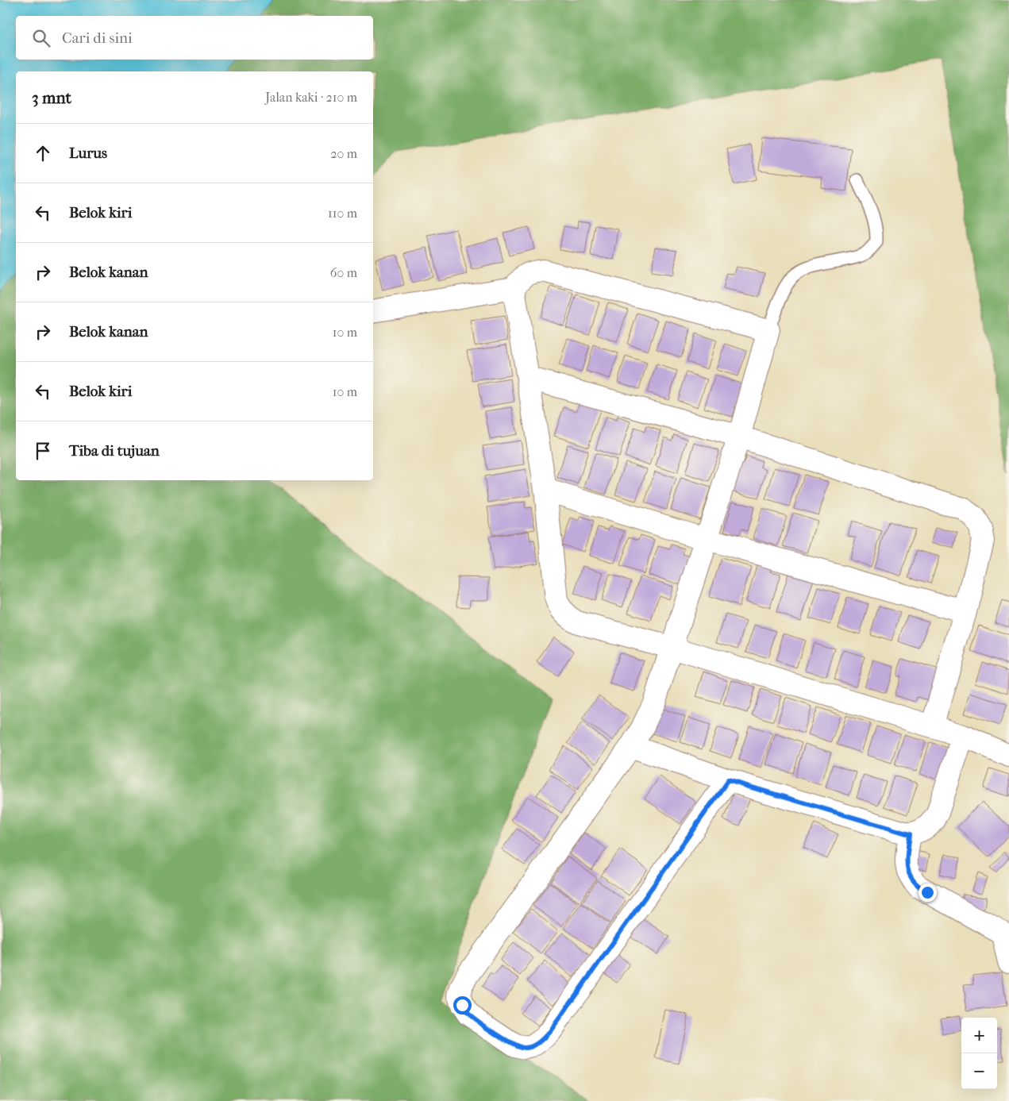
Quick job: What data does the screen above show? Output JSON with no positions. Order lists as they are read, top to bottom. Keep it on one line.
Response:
{"page":{"search":"Cari di sini","heading":["3 mnt","Jalan kaki · 210 m"],"list":[["Lurus","20 m"],["Belok kiri","110 m"],["Belok kanan","60 m"],["Belok kanan","10 m"],["Belok kiri","10 m"],"Tiba di tujuan"],"map_buttons":["+","−"]}}
